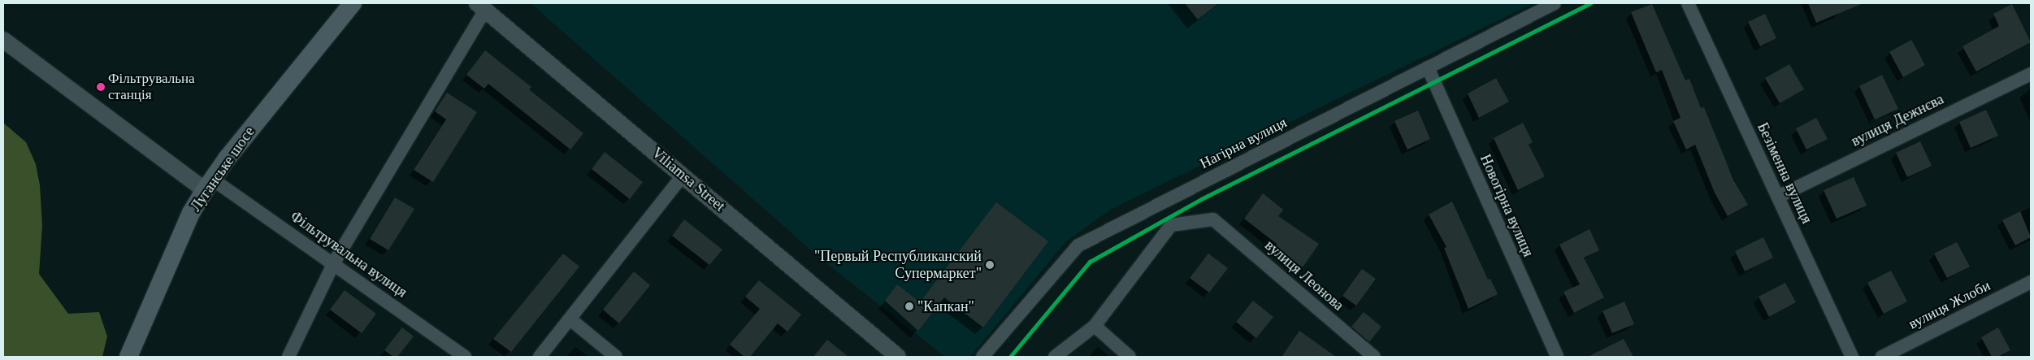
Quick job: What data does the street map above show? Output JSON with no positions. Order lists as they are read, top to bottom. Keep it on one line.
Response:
{"streets":{"main road":["Луганське шосе"],"street":["вулиця Дежнєва","Нагірна вулиця","Безіменна вулиця","Viliamsa Street","Новогірна вулиця","Фільтрувальна вулиця","вулиця Леонова","вулиця Жлоби"]},"crossings":[["вулиця Дежнєва","Безіменна вулиця"],["Нагірна вулиця","Новогірна вулиця"],["Луганське шосе","Фільтрувальна вулиця"]],"places":["Фільтрувальна станція","\"Первый Республиканский Супермаркет\"","\"Капкан\""]}
